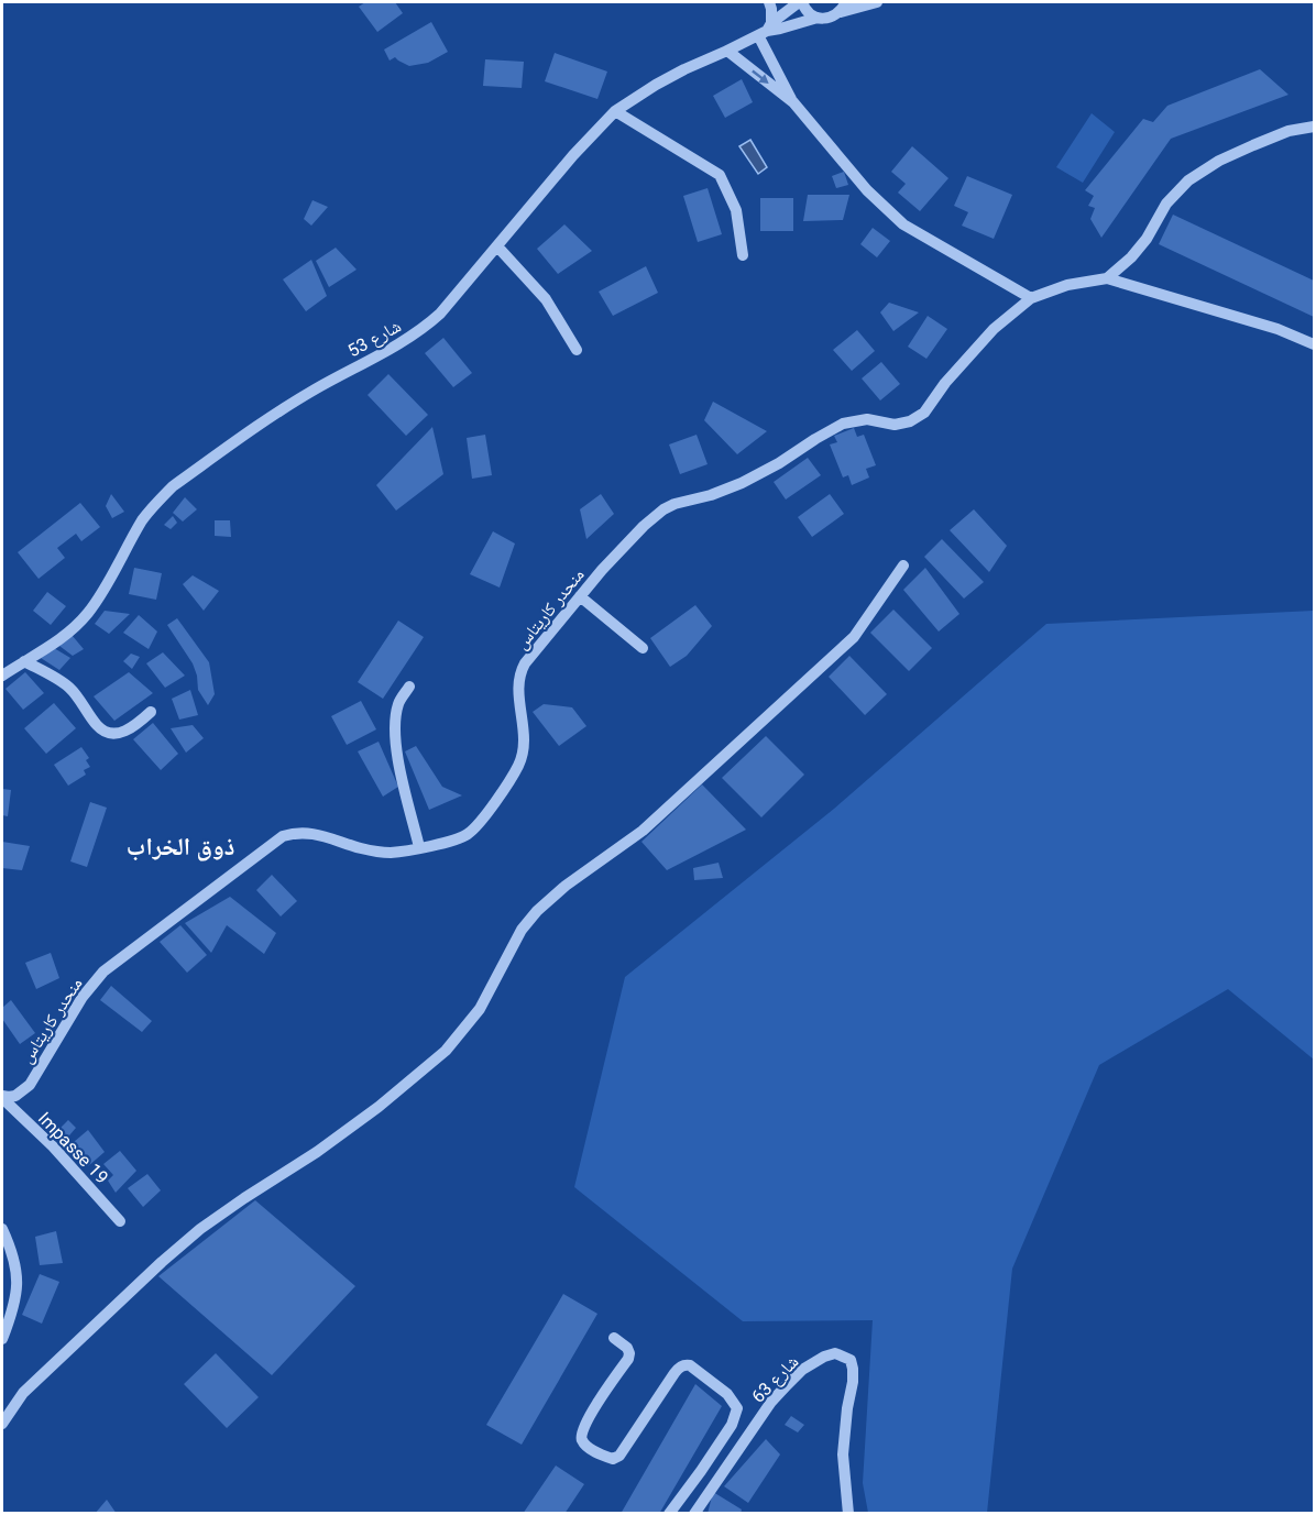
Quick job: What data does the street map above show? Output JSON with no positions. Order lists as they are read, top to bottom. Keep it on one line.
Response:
{"streets":{"street":["شارع 53","منحدر كاريتاس","Impasse 19","شارع 63"]},"crossings":[["منحدر كاريتاس","Impasse 19"]],"districts":["ذوق الخراب"]}
